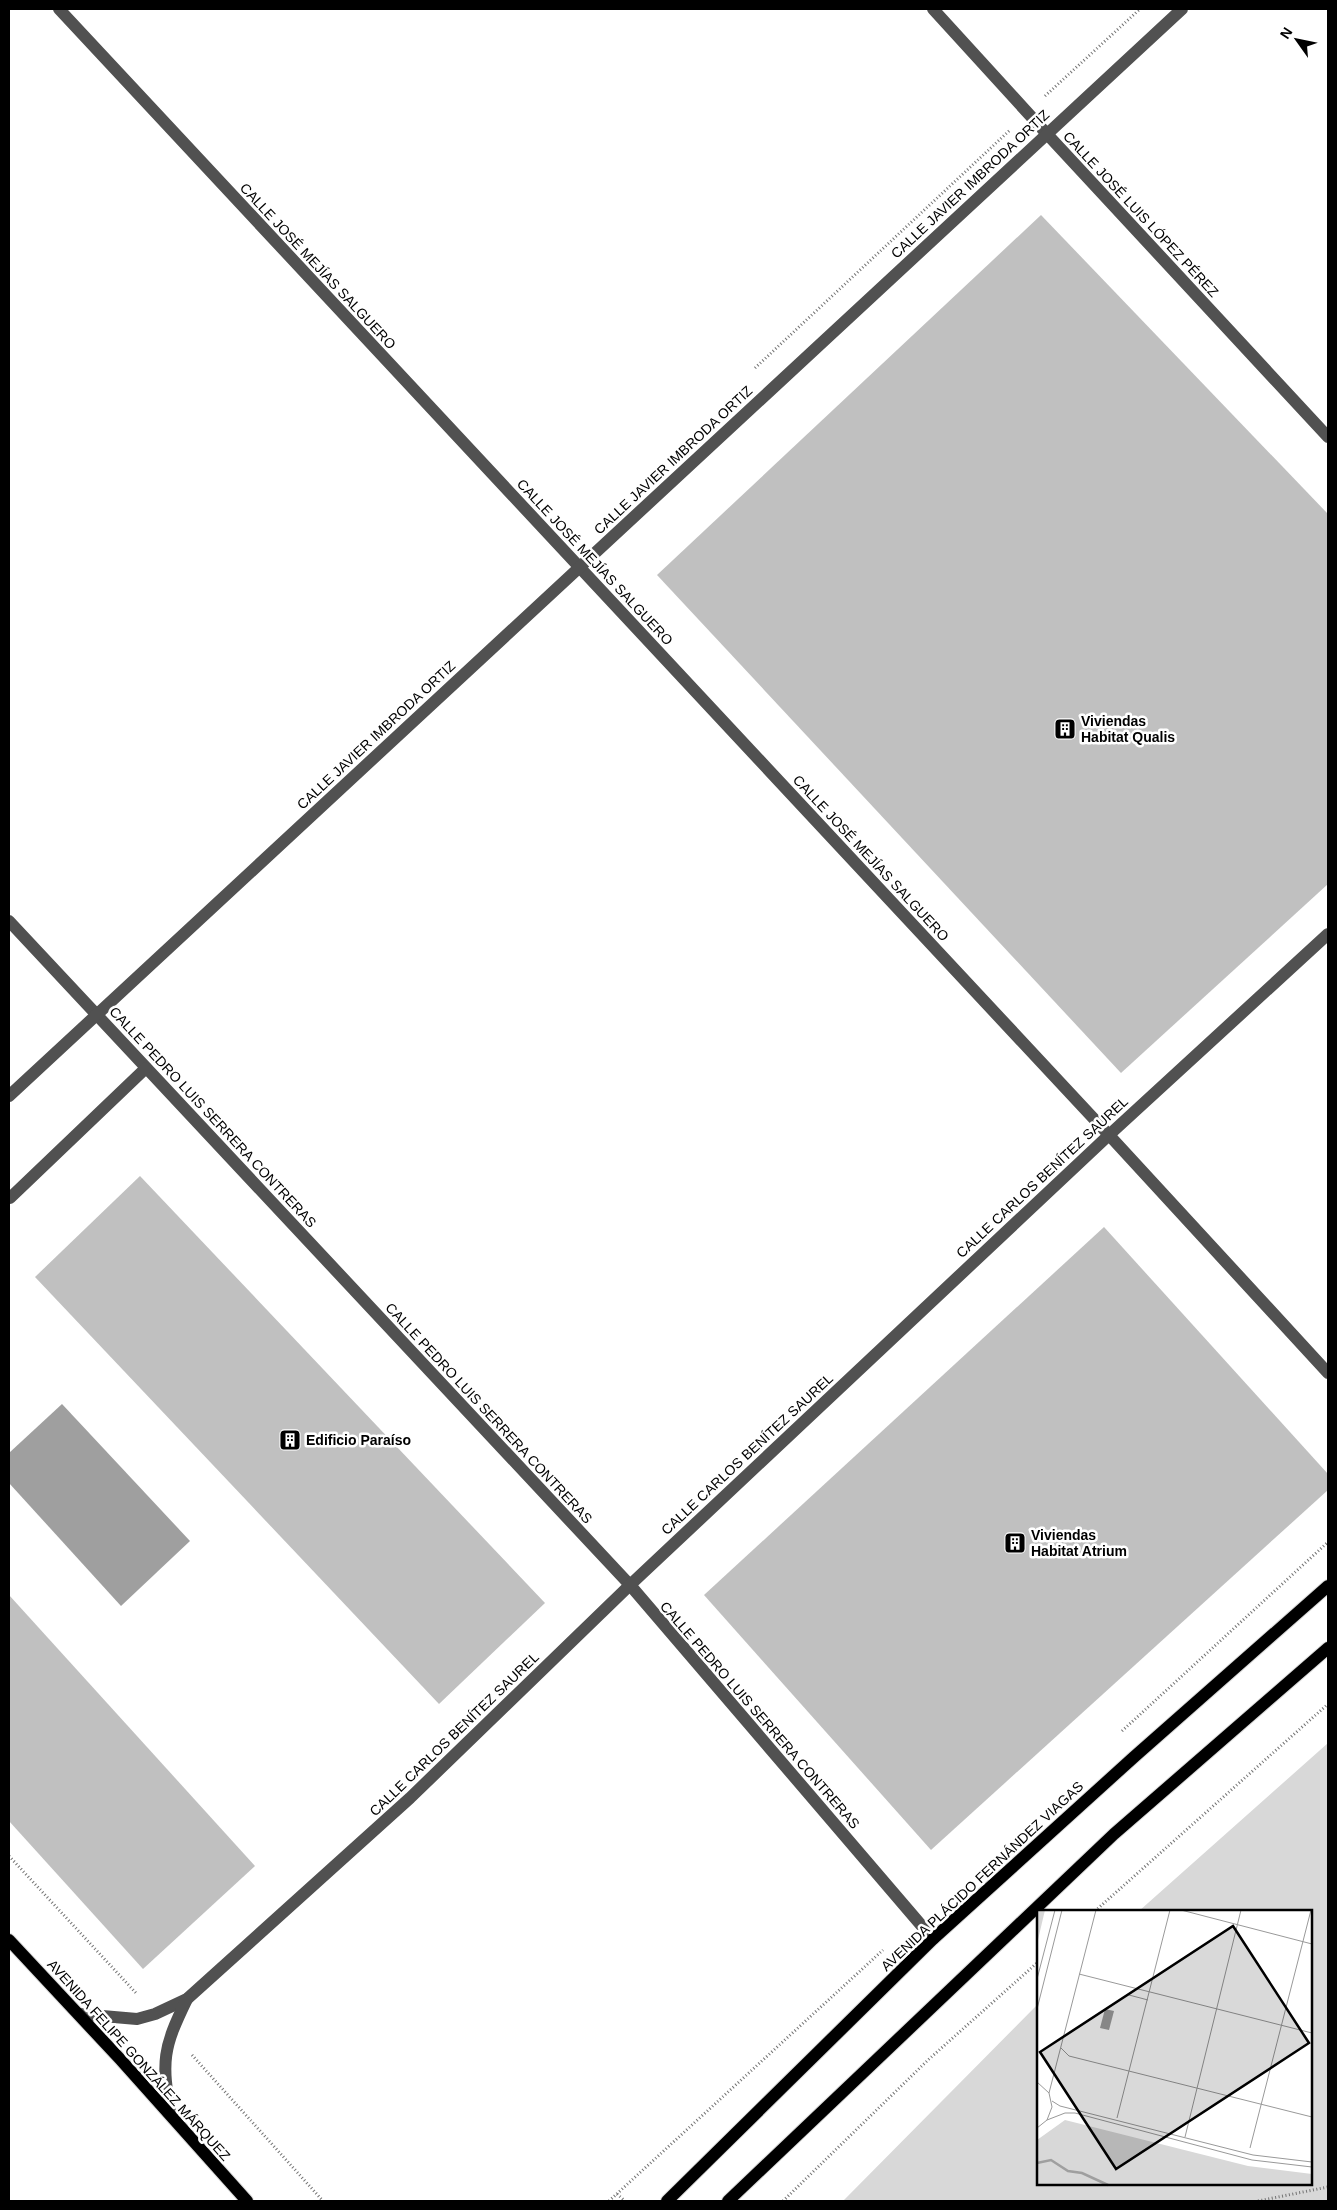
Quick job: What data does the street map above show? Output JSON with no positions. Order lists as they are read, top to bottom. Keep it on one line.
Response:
{"streets":{"main road":["AVENIDA PLÁCIDO FERNÁNDEZ VIAGAS","AVENIDA FELIPE GONZÁLEZ MÁRQUEZ"],"street":["CALLE JAVIER IMBRODA ORTIZ","CALLE JOSÉ LUIS LÓPEZ PÉREZ","CALLE JOSÉ MEJÍAS SALGUERO","CALLE PEDRO LUIS SERRERA CONTRERAS","CALLE CARLOS BENÍTEZ SAUREL"]},"crossings":[["CALLE JAVIER IMBRODA ORTIZ","CALLE JOSÉ LUIS LÓPEZ PÉREZ"],["CALLE JAVIER IMBRODA ORTIZ","CALLE JOSÉ MEJÍAS SALGUERO"],["CALLE JAVIER IMBRODA ORTIZ","CALLE PEDRO LUIS SERRERA CONTRERAS"],["CALLE JOSÉ MEJÍAS SALGUERO","CALLE CARLOS BENÍTEZ SAUREL"],["CALLE PEDRO LUIS SERRERA CONTRERAS","CALLE CARLOS BENÍTEZ SAUREL"],["CALLE PEDRO LUIS SERRERA CONTRERAS","AVENIDA PLÁCIDO FERNÁNDEZ VIAGAS"],["CALLE CARLOS BENÍTEZ SAUREL","AVENIDA FELIPE GONZÁLEZ MÁRQUEZ"]],"places":{"building":["Viviendas Habitat Qualis","Edificio Paraíso","Viviendas Habitat Atrium"]},"north":"top left"}
